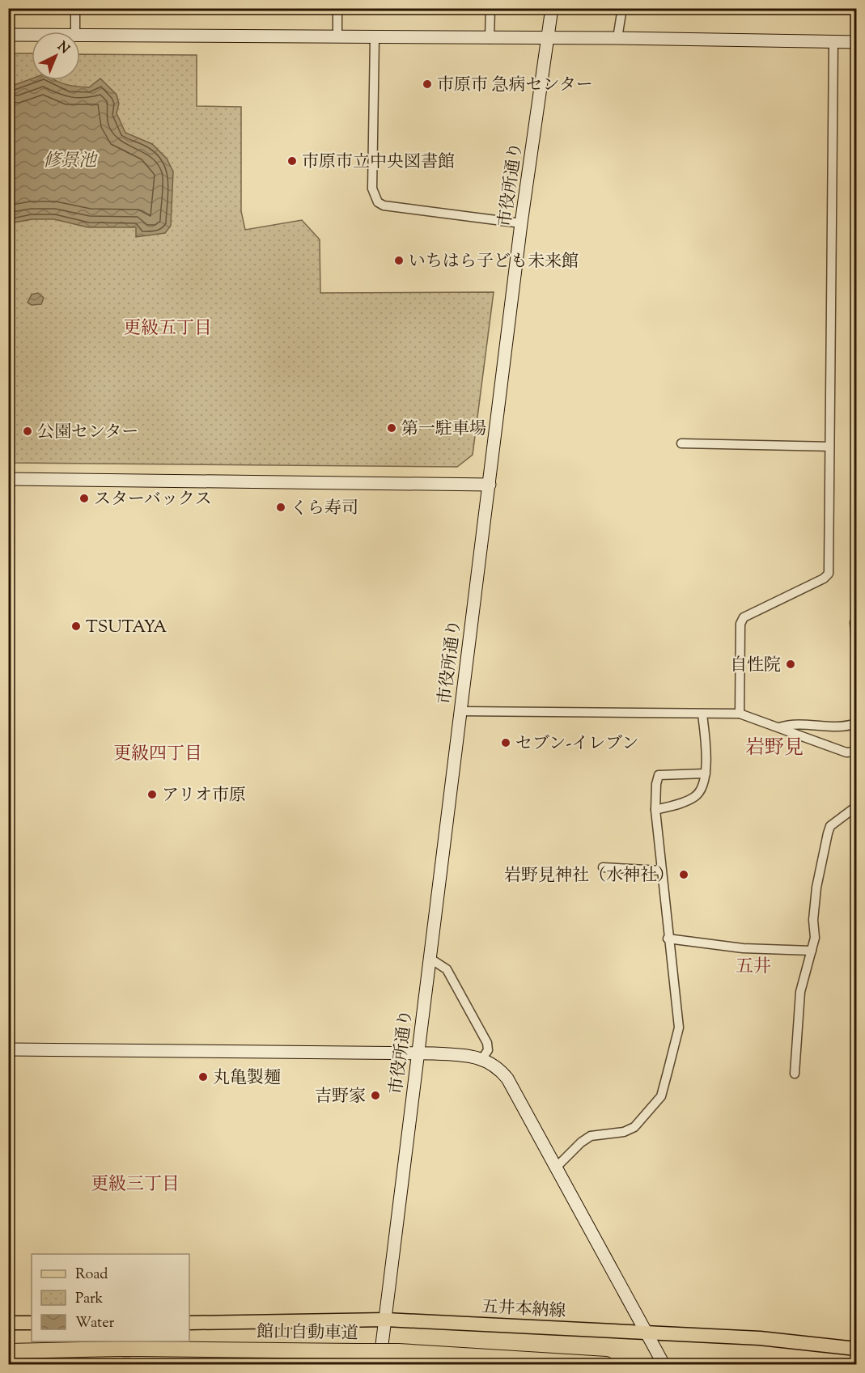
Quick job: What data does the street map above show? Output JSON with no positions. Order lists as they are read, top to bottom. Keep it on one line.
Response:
{"streets":{"highway":["館山自動車道"],"main road":["五井本納線"],"street":["市役所通り"]},"crossings":[["市役所通り","五井本納線"]],"districts":["更級五丁目","岩野見","更級四丁目","五井","更級三丁目"],"water":["修景池"],"places":["市原市 急病センター","市原市立中央図書館","いちはら子ども未来館","第一駐車場","公園センター","スターバックス","くら寿司","TSUTAYA","自性院","セブン-イレブン","アリオ市原","岩野見神社（水神社）","丸亀製麺","吉野家"],"legend":["Road","Park","Water"],"north":"top right"}
